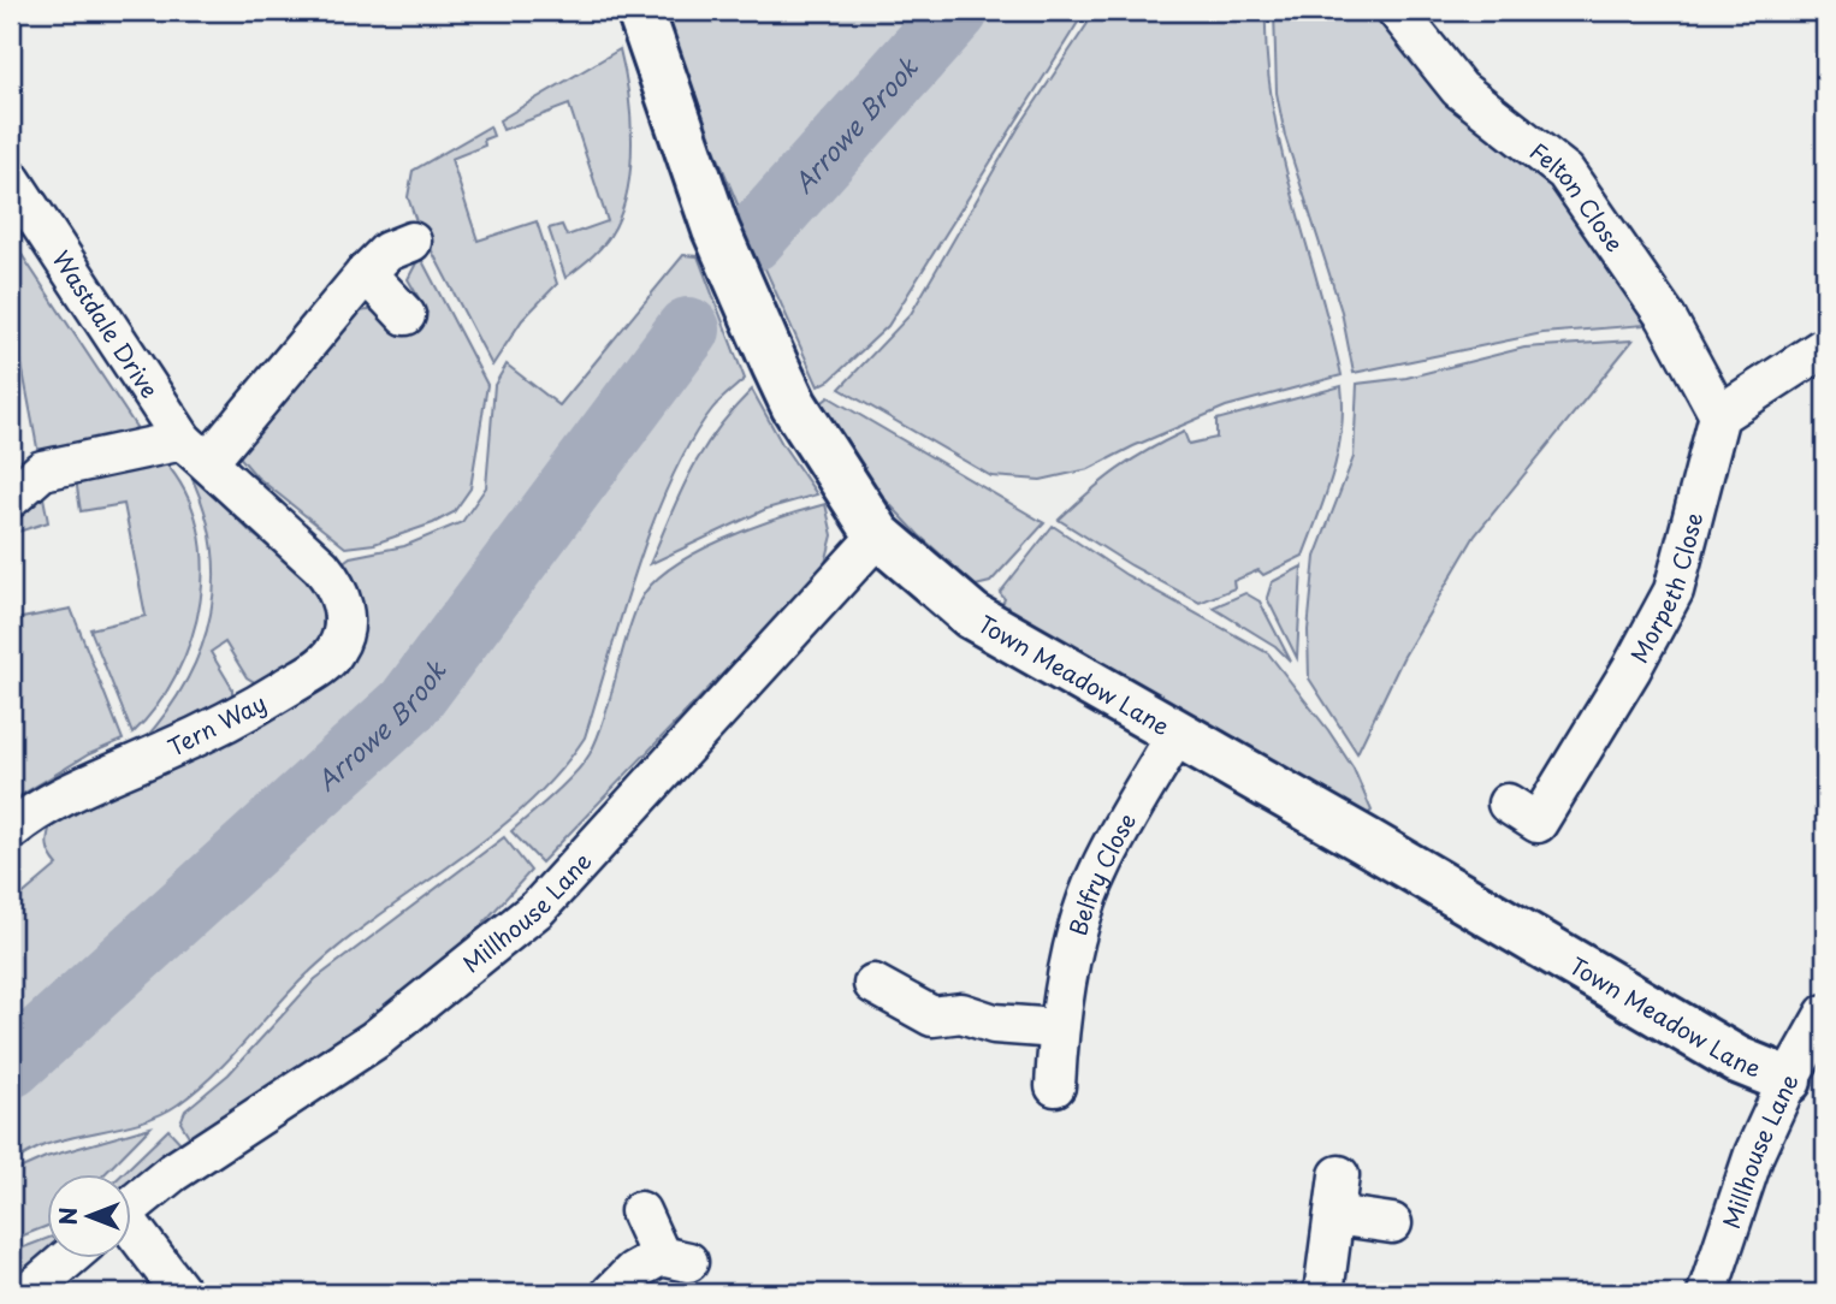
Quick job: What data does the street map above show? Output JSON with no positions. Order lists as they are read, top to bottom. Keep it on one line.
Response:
{"streets":{"street":["Felton Close","Wastdale Drive","Morpeth Close","Town Meadow Lane","Tern Way","Belfry Close","Millhouse Lane"]},"crossings":[["Felton Close","Morpeth Close"],["Wastdale Drive","Tern Way"],["Town Meadow Lane","Belfry Close"],["Town Meadow Lane","Millhouse Lane"]],"water":["Arrowe Brook"],"north":"left"}
